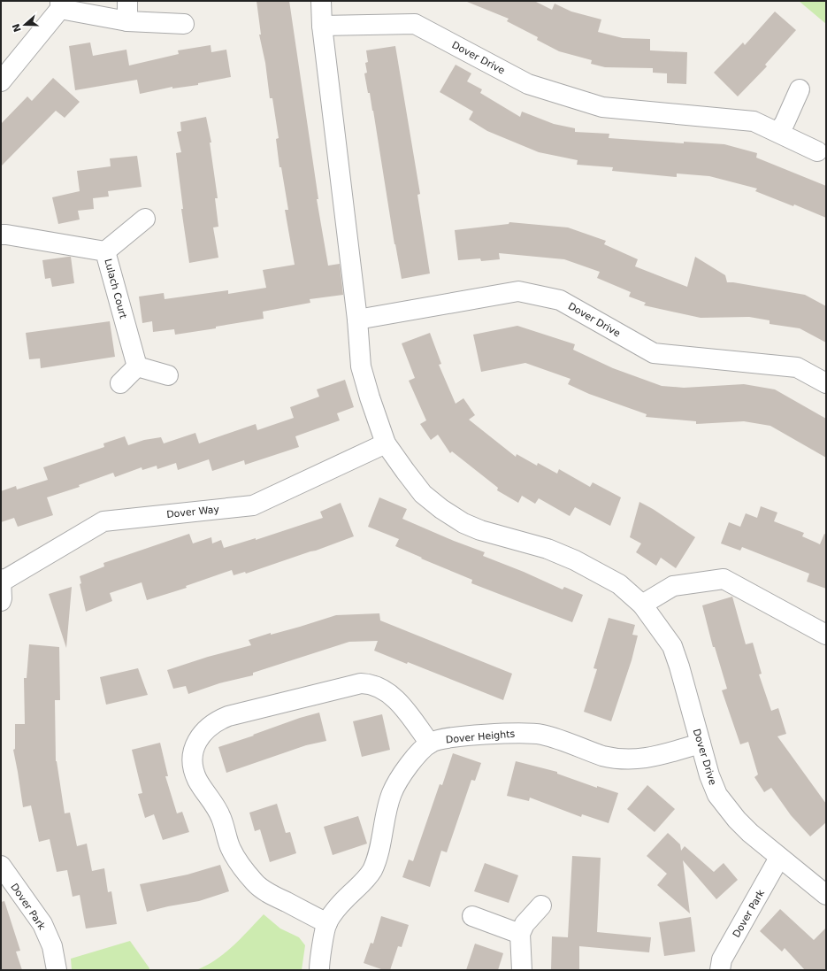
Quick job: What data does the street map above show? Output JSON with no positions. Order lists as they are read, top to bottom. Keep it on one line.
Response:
{"streets":{"street":["Dover Drive","Lulach Court","Dover Way","Dover Heights","Dover Park"]},"crossings":[["Dover Drive","Dover Way"],["Dover Drive","Dover Heights"],["Dover Drive","Dover Park"]],"north":"left"}
